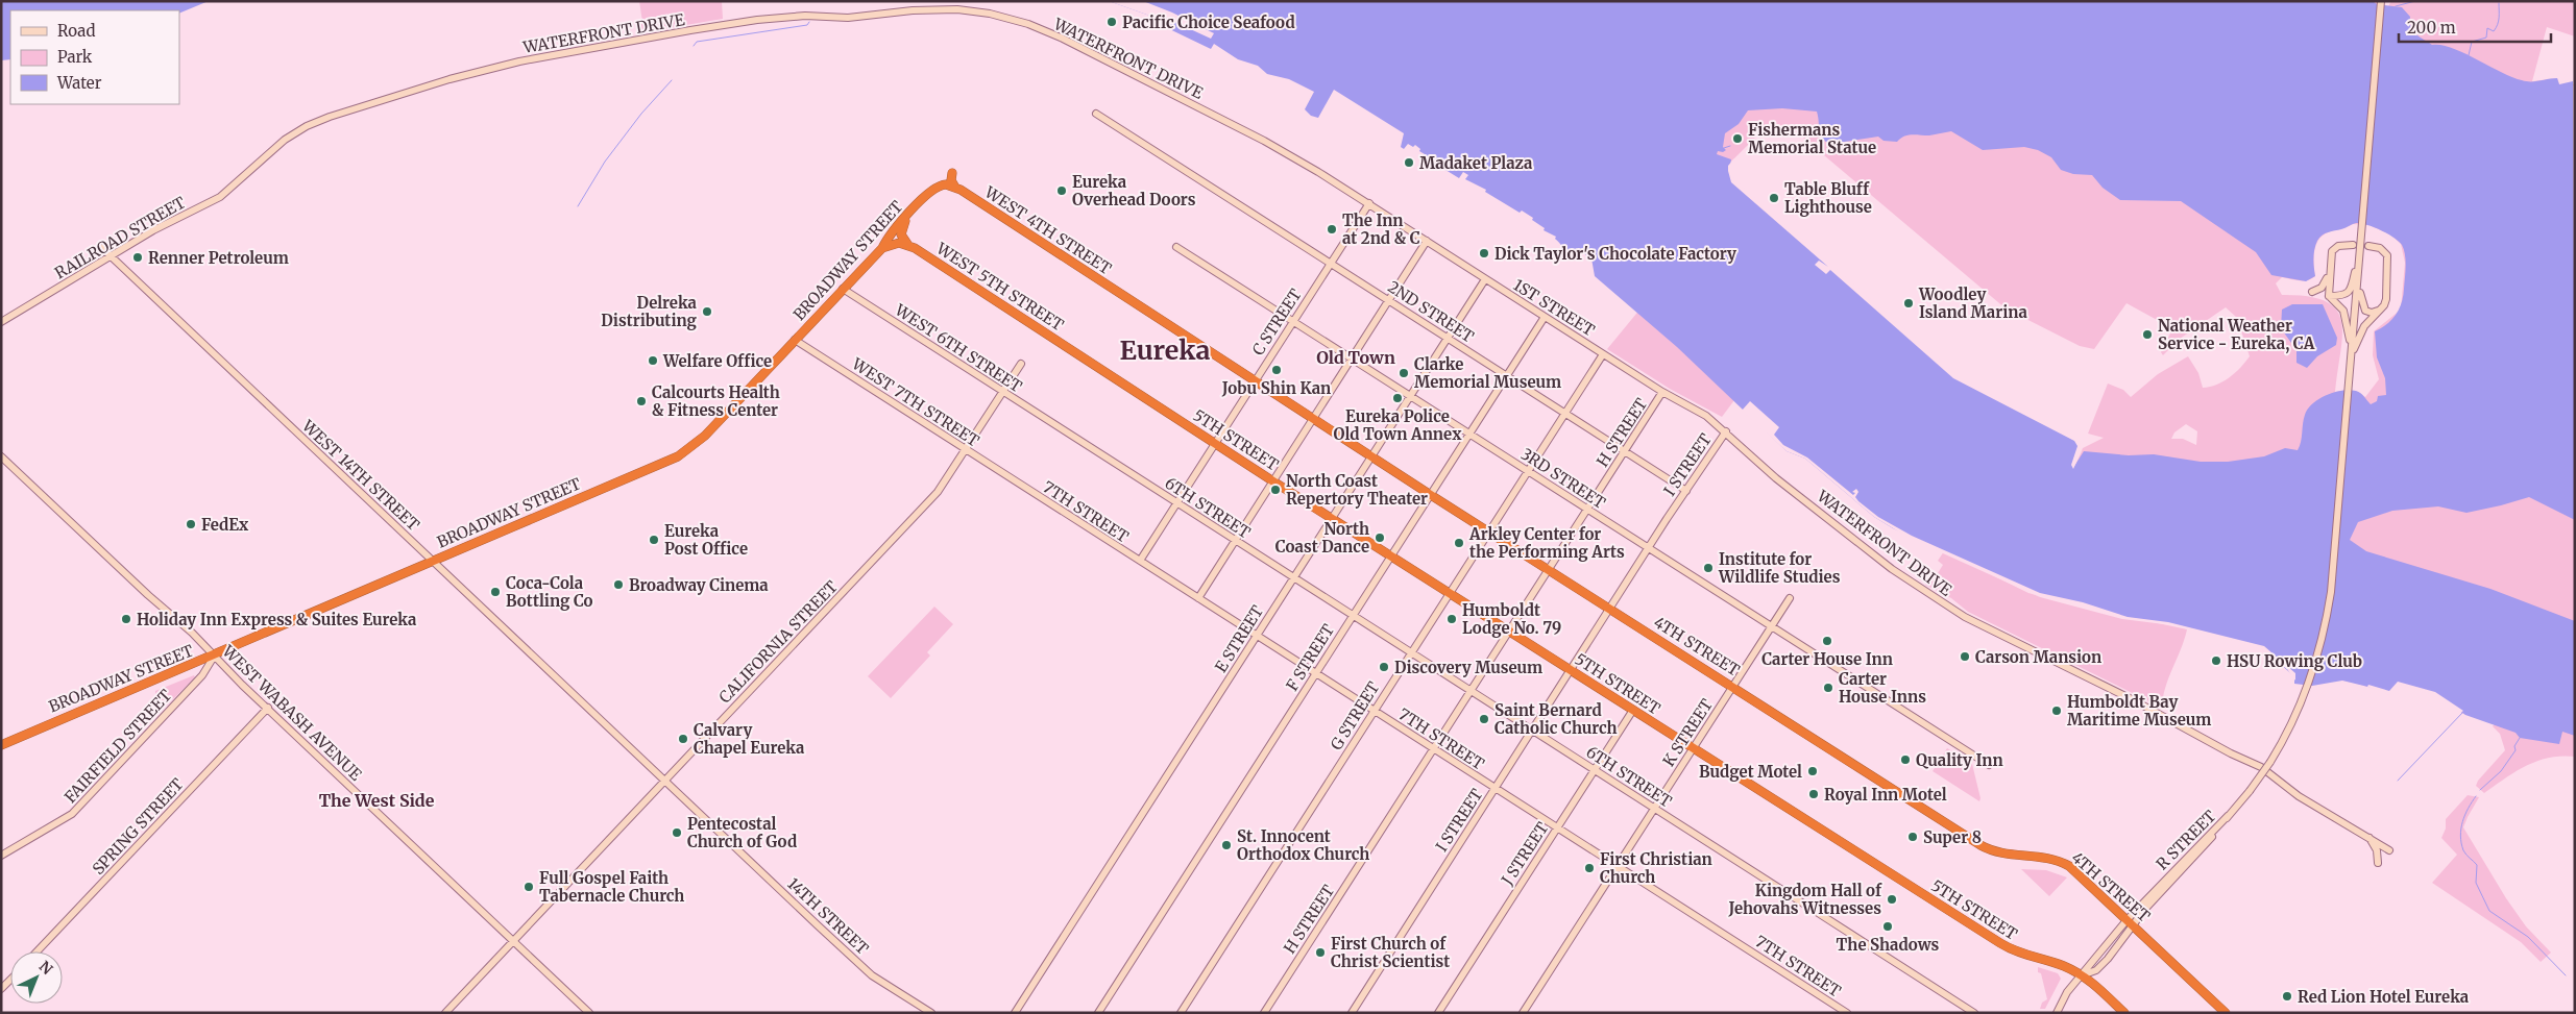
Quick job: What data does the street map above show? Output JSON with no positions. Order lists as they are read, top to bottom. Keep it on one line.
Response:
{"streets":{"highway":["WEST 4TH STREET","BROADWAY STREET","WEST 5TH STREET","5TH STREET","4TH STREET"],"street":["WATERFRONT DRIVE","RAILROAD STREET","1ST STREET","2ND STREET","C STREET","WEST 6TH STREET","WEST 7TH STREET","H STREET","I STREET","WEST 14TH STREET","3RD STREET","6TH STREET","7TH STREET","E STREET","CALIFORNIA STREET","F STREET","WEST WABASH AVENUE","G STREET","K STREET","FAIRFIELD STREET","SPRING STREET","R STREET","J STREET","14TH STREET"]},"crossings":[["WATERFRONT DRIVE","RAILROAD STREET"],["WATERFRONT DRIVE","1ST STREET"],["WATERFRONT DRIVE","C STREET"],["WATERFRONT DRIVE","I STREET"],["WEST 4TH STREET","BROADWAY STREET"],["WEST 4TH STREET","4TH STREET"],["RAILROAD STREET","WEST 14TH STREET"],["BROADWAY STREET","WEST 6TH STREET"],["BROADWAY STREET","WEST 7TH STREET"],["BROADWAY STREET","WEST 14TH STREET"],["BROADWAY STREET","WEST WABASH AVENUE"],["BROADWAY STREET","FAIRFIELD STREET"],["WEST 5TH STREET","5TH STREET"],["1ST STREET","C STREET"],["1ST STREET","H STREET"],["1ST STREET","I STREET"],["1ST STREET","E STREET"],["1ST STREET","F STREET"],["1ST STREET","G STREET"],["2ND STREET","C STREET"],["2ND STREET","H STREET"],["2ND STREET","I STREET"],["2ND STREET","E STREET"],["2ND STREET","F STREET"],["2ND STREET","G STREET"],["C STREET","5TH STREET"],["C STREET","3RD STREET"],["C STREET","6TH STREET"],["C STREET","7TH STREET"],["C STREET","4TH STREET"],["WEST 6TH STREET","6TH STREET"],["WEST 6TH STREET","CALIFORNIA STREET"],["WEST 7TH STREET","7TH STREET"],["WEST 7TH STREET","CALIFORNIA STREET"],["H STREET","5TH STREET"],["H STREET","3RD STREET"],["H STREET","6TH STREET"],["H STREET","7TH STREET"],["H STREET","4TH STREET"],["5TH STREET","I STREET"],["5TH STREET","E STREET"],["5TH STREET","F STREET"],["5TH STREET","G STREET"],["5TH STREET","K STREET"],["5TH STREET","R STREET"],["5TH STREET","J STREET"],["I STREET","3RD STREET"],["I STREET","6TH STREET"],["I STREET","7TH STREET"],["I STREET","4TH STREET"],["WEST 14TH STREET","CALIFORNIA STREET"],["WEST 14TH STREET","14TH STREET"],["3RD STREET","E STREET"],["3RD STREET","F STREET"],["3RD STREET","G STREET"],["3RD STREET","K STREET"],["6TH STREET","E STREET"],["6TH STREET","F STREET"],["6TH STREET","G STREET"],["6TH STREET","K STREET"],["6TH STREET","J STREET"],["7TH STREET","E STREET"],["7TH STREET","F STREET"],["7TH STREET","G STREET"],["7TH STREET","K STREET"],["7TH STREET","J STREET"],["E STREET","4TH STREET"],["CALIFORNIA STREET","WEST WABASH AVENUE"],["4TH STREET","F STREET"],["4TH STREET","G STREET"],["4TH STREET","K STREET"],["4TH STREET","R STREET"],["WEST WABASH AVENUE","FAIRFIELD STREET"],["WEST WABASH AVENUE","SPRING STREET"]],"districts":["Eureka","Old Town","The West Side"],"places":["Pacific Choice Seafood","Fishermans Memorial Statue","Madaket Plaza","Eureka Overhead Doors","Table Bluff Lighthouse","The Inn at 2nd & C","Dick Taylor's Chocolate Factory","Renner Petroleum","Woodley Island Marina","Delreka Distributing","National Weather Service - Eureka, CA","Welfare Office","Jobu Shin Kan","Clarke Memorial Museum","Eureka Police Old Town Annex","Calcourts Health & Fitness Center","North Coast Repertory Theater","FedEx","North Coast Dance","Eureka Post Office","Arkley Center for the Performing Arts","Institute for Wildlife Studies","Broadway Cinema","Coca-Cola Bottling Co","Holiday Inn Express & Suites Eureka","Humboldt Lodge No. 79","Carter House Inn","Carson Mansion","HSU Rowing Club","Discovery Museum","Carter House Inns","Humboldt Bay Maritime Museum","Saint Bernard Catholic Church","Calvary Chapel Eureka","Quality Inn","Budget Motel","Royal Inn Motel","Pentecostal Church of God","Super 8","St. Innocent Orthodox Church","First Christian Church","Full Gospel Faith Tabernacle Church","Kingdom Hall of Jehovahs Witnesses","The Shadows","First Church of Christ Scientist","Red Lion Hotel Eureka"],"legend":["Road","Park","Water"],"scale_bar":"200 m","north":"top right"}
